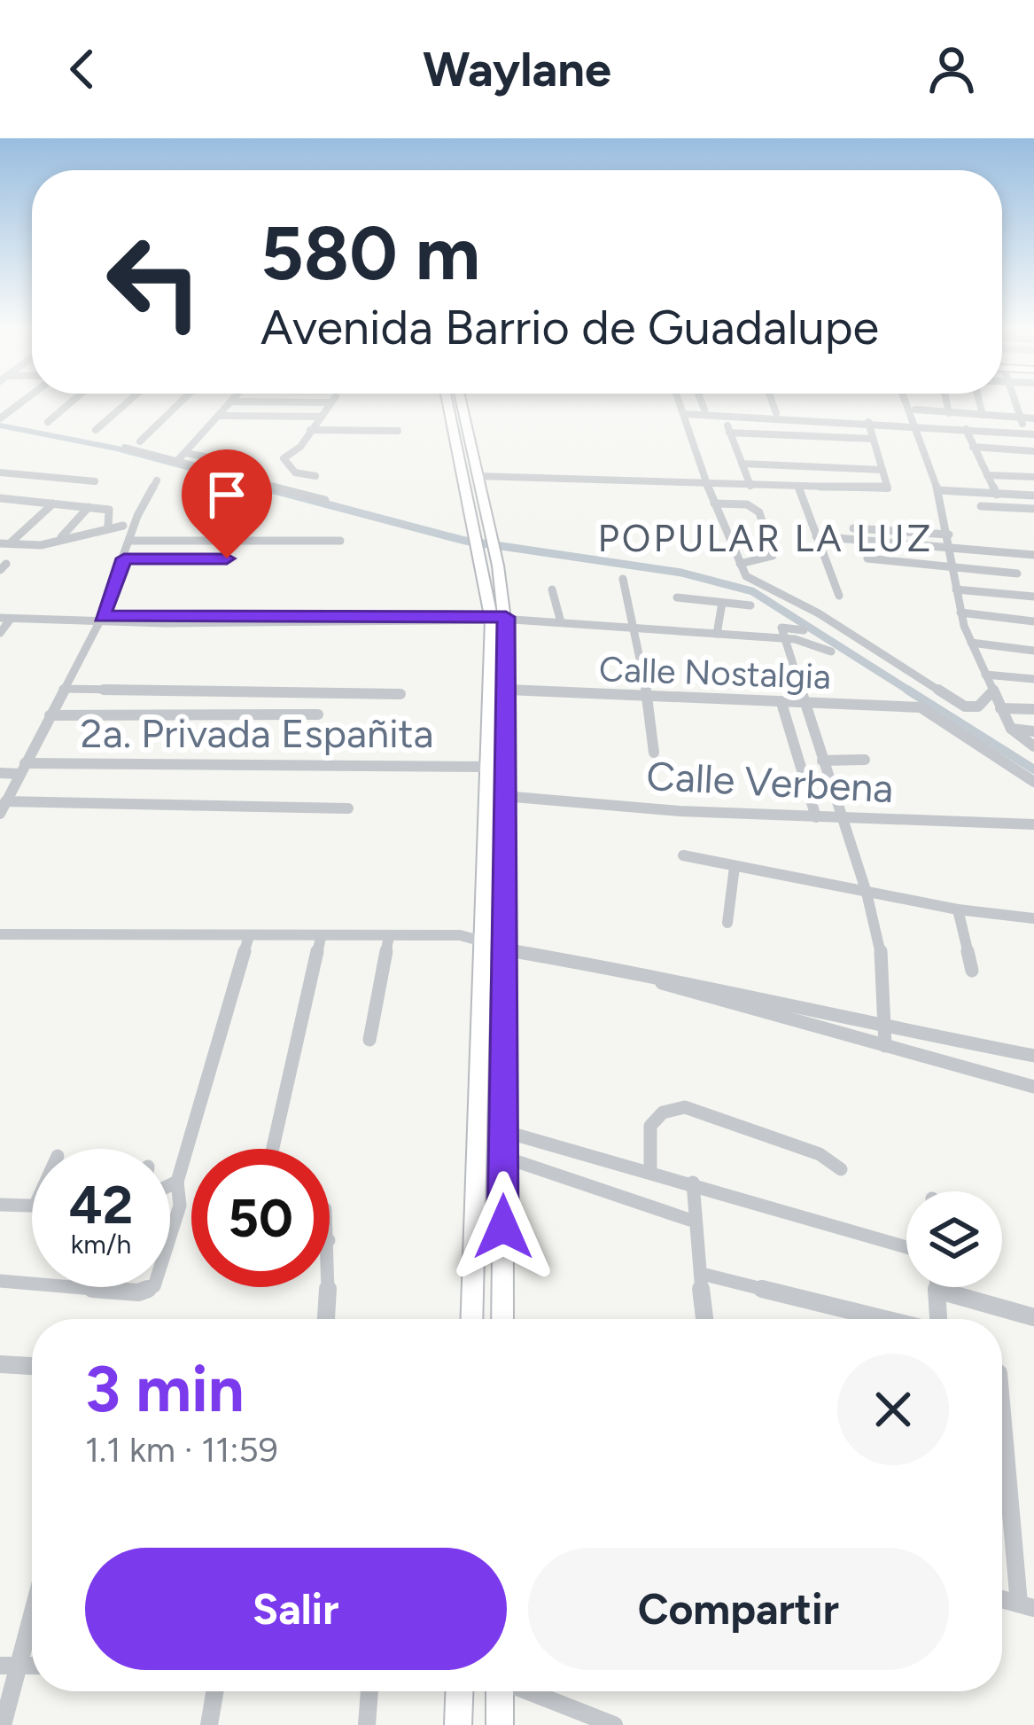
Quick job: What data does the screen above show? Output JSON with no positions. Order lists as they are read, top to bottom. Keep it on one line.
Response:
{"streets":{"street":["Calle Nostalgia","2a. Privada Españita","Calle Verbena"]},"districts":["POPULAR LA LUZ"],"page":{"header":"Waylane","turn":["580 m","Avenida Barrio de Guadalupe"],"speed":"42 km/h","limit":"50","heading":["3 min","1.1 km · 11:59"],"buttons":["Salir","Compartir"]}}
